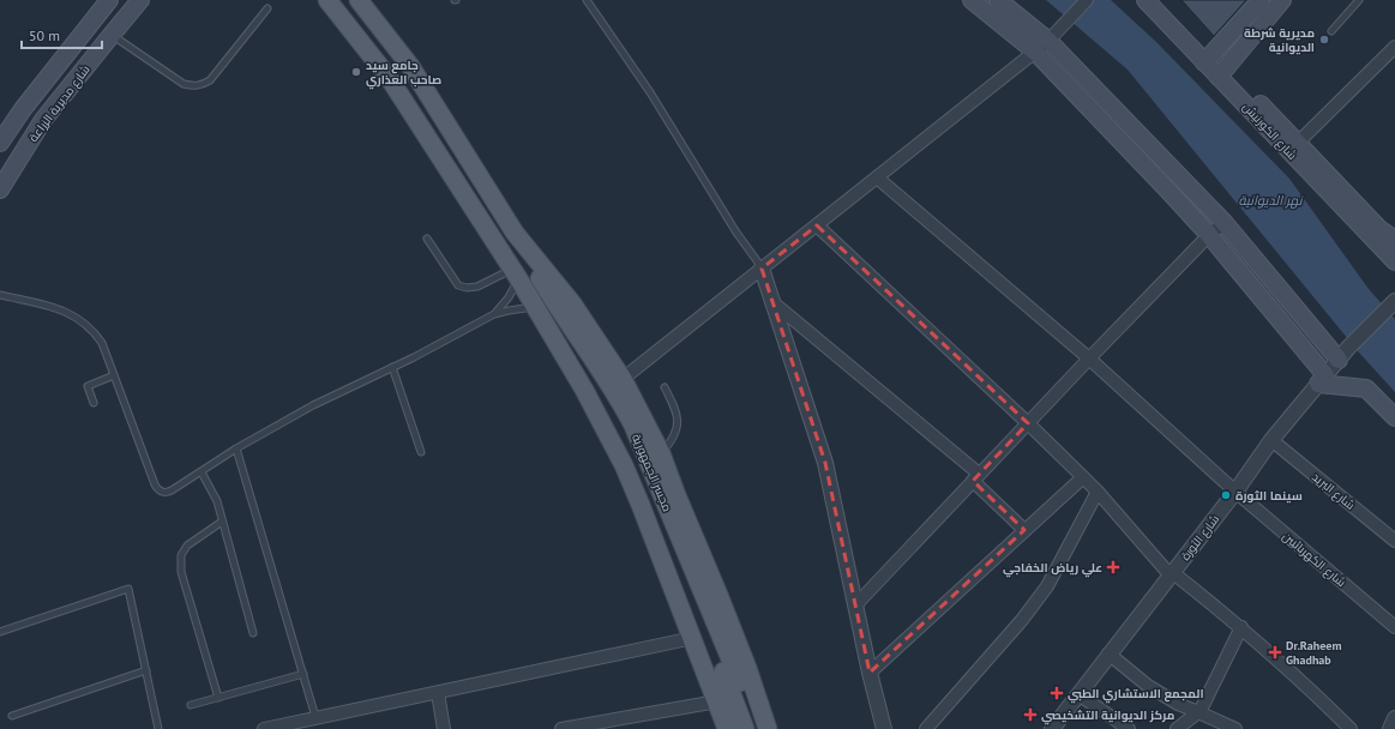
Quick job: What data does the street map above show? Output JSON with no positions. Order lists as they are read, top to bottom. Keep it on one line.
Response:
{"streets":{"main road":["شارع مديرية الزراعة","شارع الكورنيش","مجسر الجمهورية"],"street":["شارع البريد","شارع الثورة","شارع الكهربائيين"]},"crossings":[["شارع البريد","شارع الثورة"],["شارع الثورة","شارع الكهربائيين"]],"water":["نهر الديوانية"],"places":{"other":["مديرية شرطة الديوانية","جامع سيد صاحب العذاري","سينما الثورة"],"health":["علي رياض الخفاجي","Dr.Raheem Ghadhab","المجمع الاستشاري الطبي","مركز الديوانية التشخيصي"]},"scale_bar":"50 m"}
